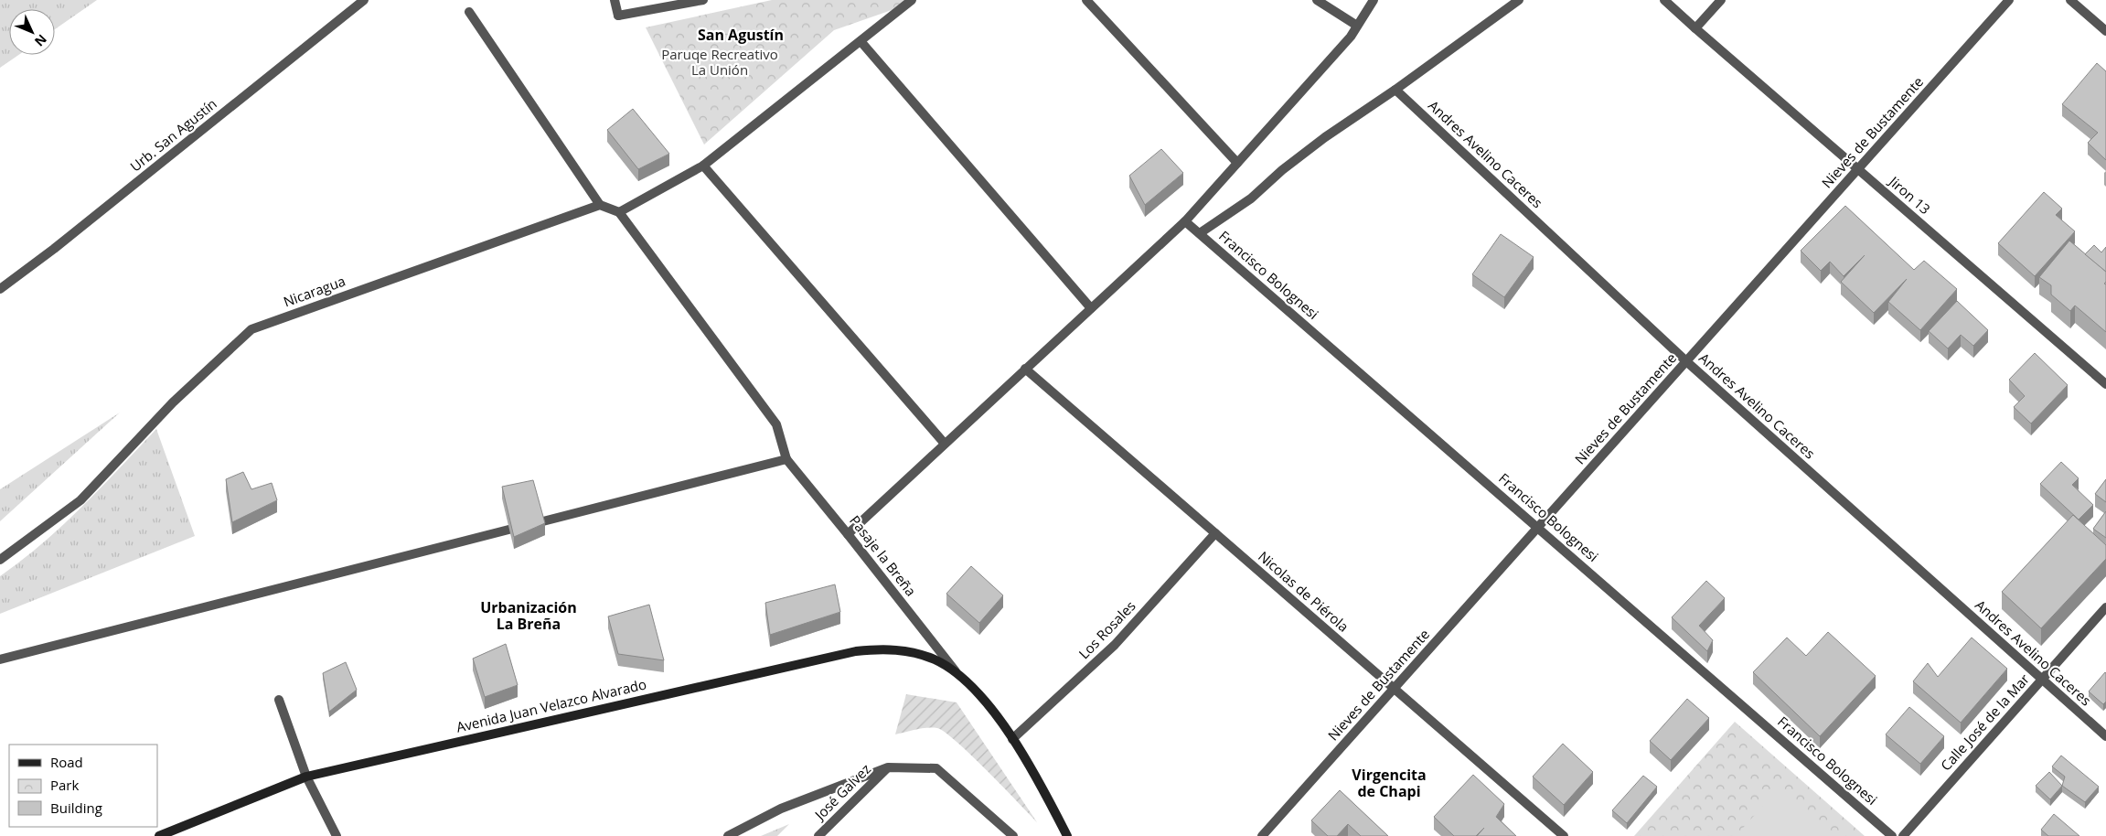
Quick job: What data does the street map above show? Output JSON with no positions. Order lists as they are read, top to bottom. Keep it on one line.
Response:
{"streets":{"street":["Nieves de Bustamente","Urb. San Agustín","Andres Avelino Caceres","Jiron 13","Francisco Bolognesi","Nicaragua","Pasaje la Breña","Nicolas de Piérola","Los Rosales","Avenida Juan Velazco Alvarado","Calle José de la Mar","José Galvez"]},"crossings":[["Nieves de Bustamente","Andres Avelino Caceres"],["Nieves de Bustamente","Jiron 13"],["Nieves de Bustamente","Francisco Bolognesi"],["Nieves de Bustamente","Nicolas de Piérola"],["Andres Avelino Caceres","Calle José de la Mar"],["Pasaje la Breña","Avenida Juan Velazco Alvarado"],["Nicolas de Piérola","Los Rosales"],["Los Rosales","Avenida Juan Velazco Alvarado"]],"districts":["San Agustín","Urbanización La Breña","Virgencita de Chapi"],"parks":["Paruqe Recreativo La Unión"],"legend":["Road","Park","Building"],"north":"bottom right"}
